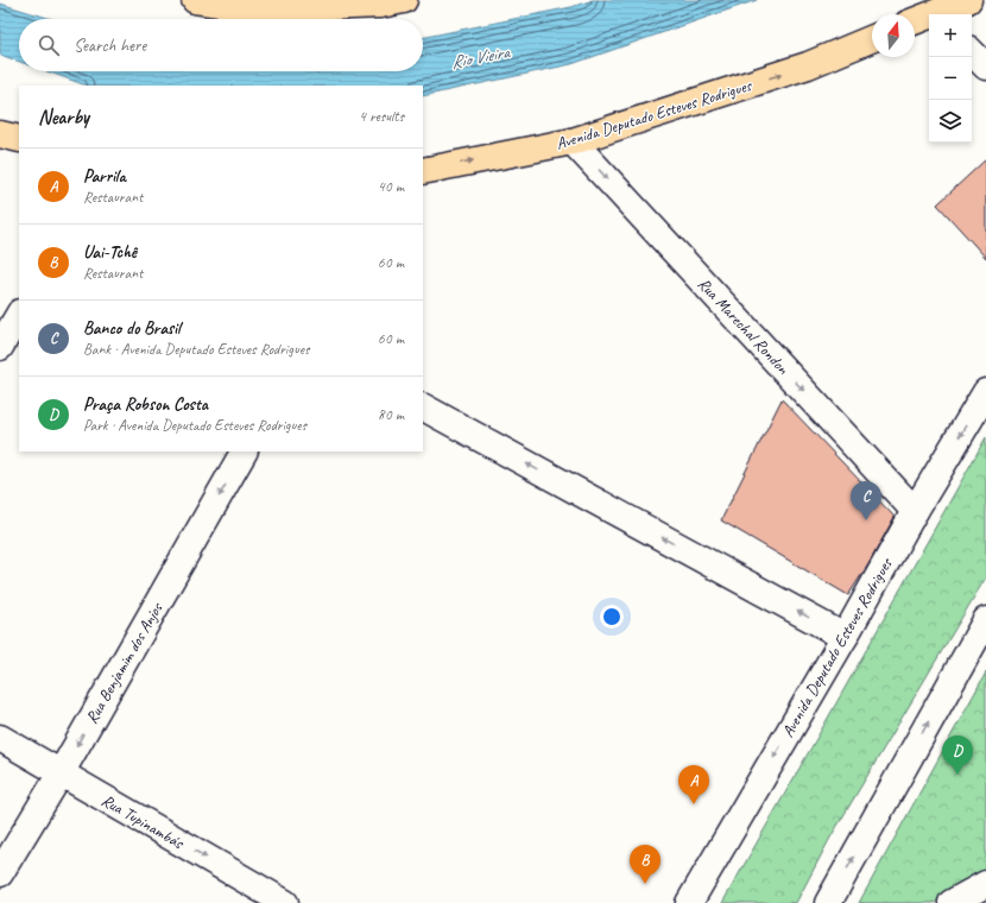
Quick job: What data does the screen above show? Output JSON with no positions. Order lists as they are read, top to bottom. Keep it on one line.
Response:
{"streets":{"main road":["Avenida Deputado Esteves Rodrigues"],"street":["Rua Marechal Rondon","Rua Benjamim dos Anjos","Rua Tupinambás"]},"crossings":[["Avenida Deputado Esteves Rodrigues","Rua Marechal Rondon"],["Rua Benjamim dos Anjos","Rua Tupinambás"]],"one_way":["Rua Benjamim dos Anjos","Rua Tupinambás"],"water":["Rio Vieira"],"north":"top","page":{"map_buttons":["+","−"],"search":"Search here","heading":["Nearby","4 results"],"list":[{"mark":"A","name":"Parrila","note":"Restaurant","value":"40 m"},{"mark":"B","name":"Uai-Tchê","note":"Restaurant","value":"60 m"},{"mark":"C","name":"Banco do Brasil","note":"Bank · Avenida Deputado Esteves Rodrigues","value":"60 m"},{"mark":"D","name":"Praça Robson Costa","note":"Park · Avenida Deputado Esteves Rodrigues","value":"80 m"}],"pins":["C","D","A","B"]}}
